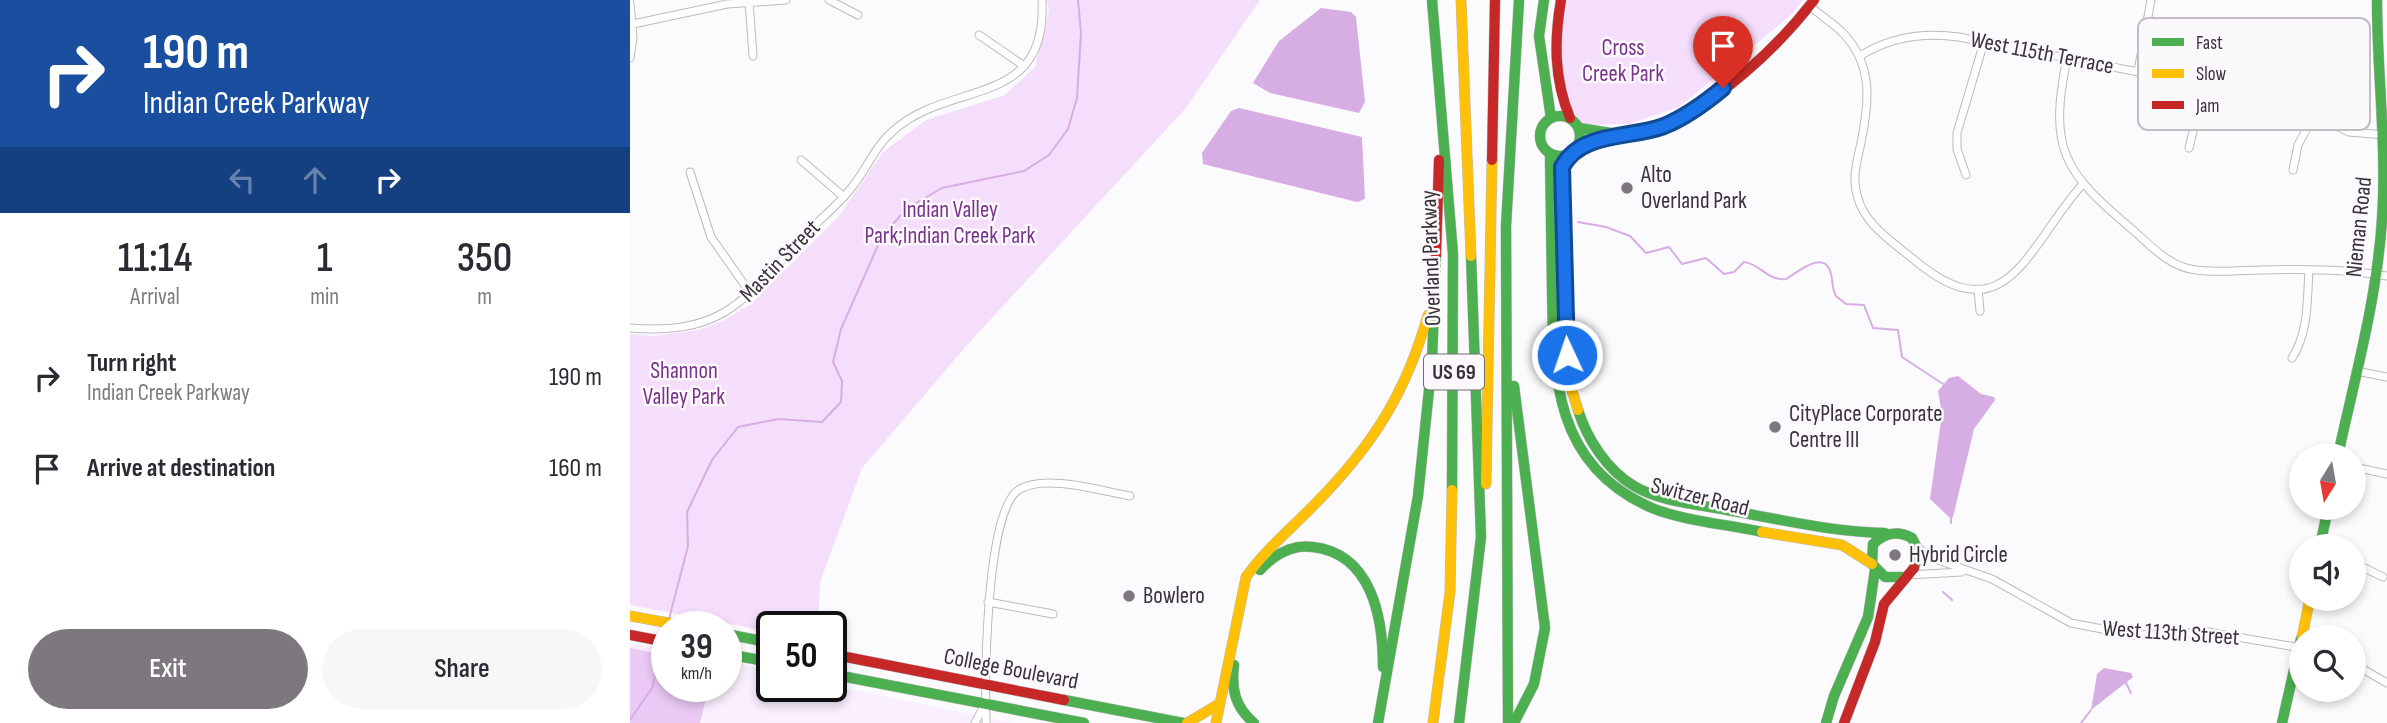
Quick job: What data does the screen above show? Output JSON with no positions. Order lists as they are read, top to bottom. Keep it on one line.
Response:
{"streets":{"main road":["Nieman Road","Overland Parkway","US 69","Switzer Road","College Boulevard"],"street":["West 115th Terrace","Mastin Street","West 113th Street"]},"crossings":[["West 115th Terrace","Nieman Road"],["Switzer Road","West 113th Street"]],"parks":["Cross Creek Park","Indian Valley Park;Indian Creek Park","Shannon Valley Park"],"places":["Alto Overland Park","CityPlace Corporate Centre III","Hybrid Circle","Bowlero"],"legend":["Fast","Slow","Jam"],"north":"bottom","page":{"turn":["190 m","Indian Creek Parkway"],"eta":["11:14","Arrival","1","min","350","m"],"list":[{"name":"Turn right","note":"Indian Creek Parkway","value":"190 m"},{"name":"Arrive at destination","value":"160 m"}],"speed":"39 km/h","limit":"50","buttons":["Exit","Share"]}}
